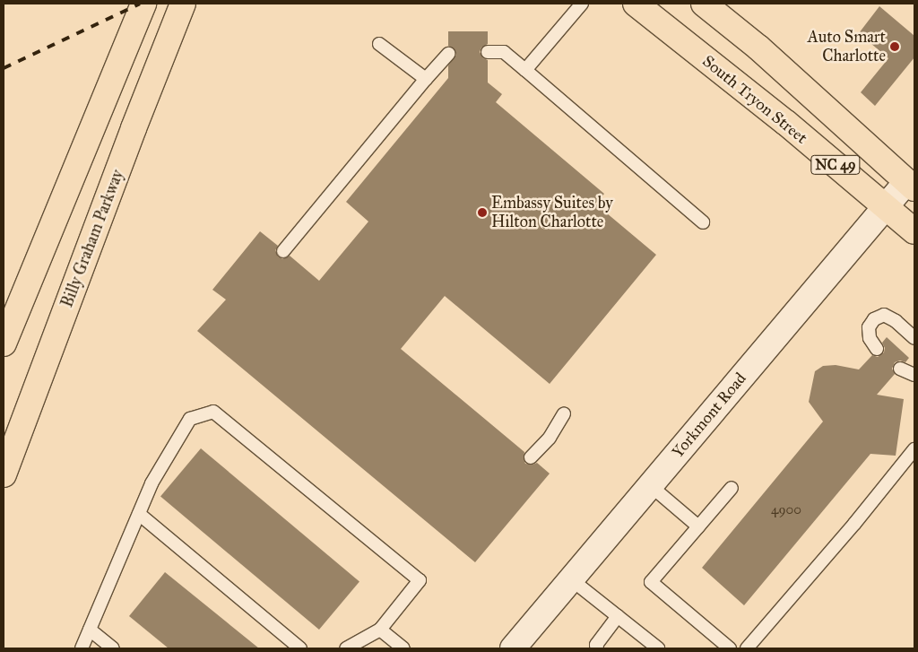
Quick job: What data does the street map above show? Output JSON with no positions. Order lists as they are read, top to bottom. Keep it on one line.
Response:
{"streets":{"main road":["South Tryon Street","NC 49","Billy Graham Parkway"],"street":["Yorkmont Road"]},"crossings":[["South Tryon Street","Yorkmont Road"],["NC 49","Yorkmont Road"]],"places":["Auto Smart Charlotte","Embassy Suites by Hilton Charlotte"],"house_numbers":["4900"]}
